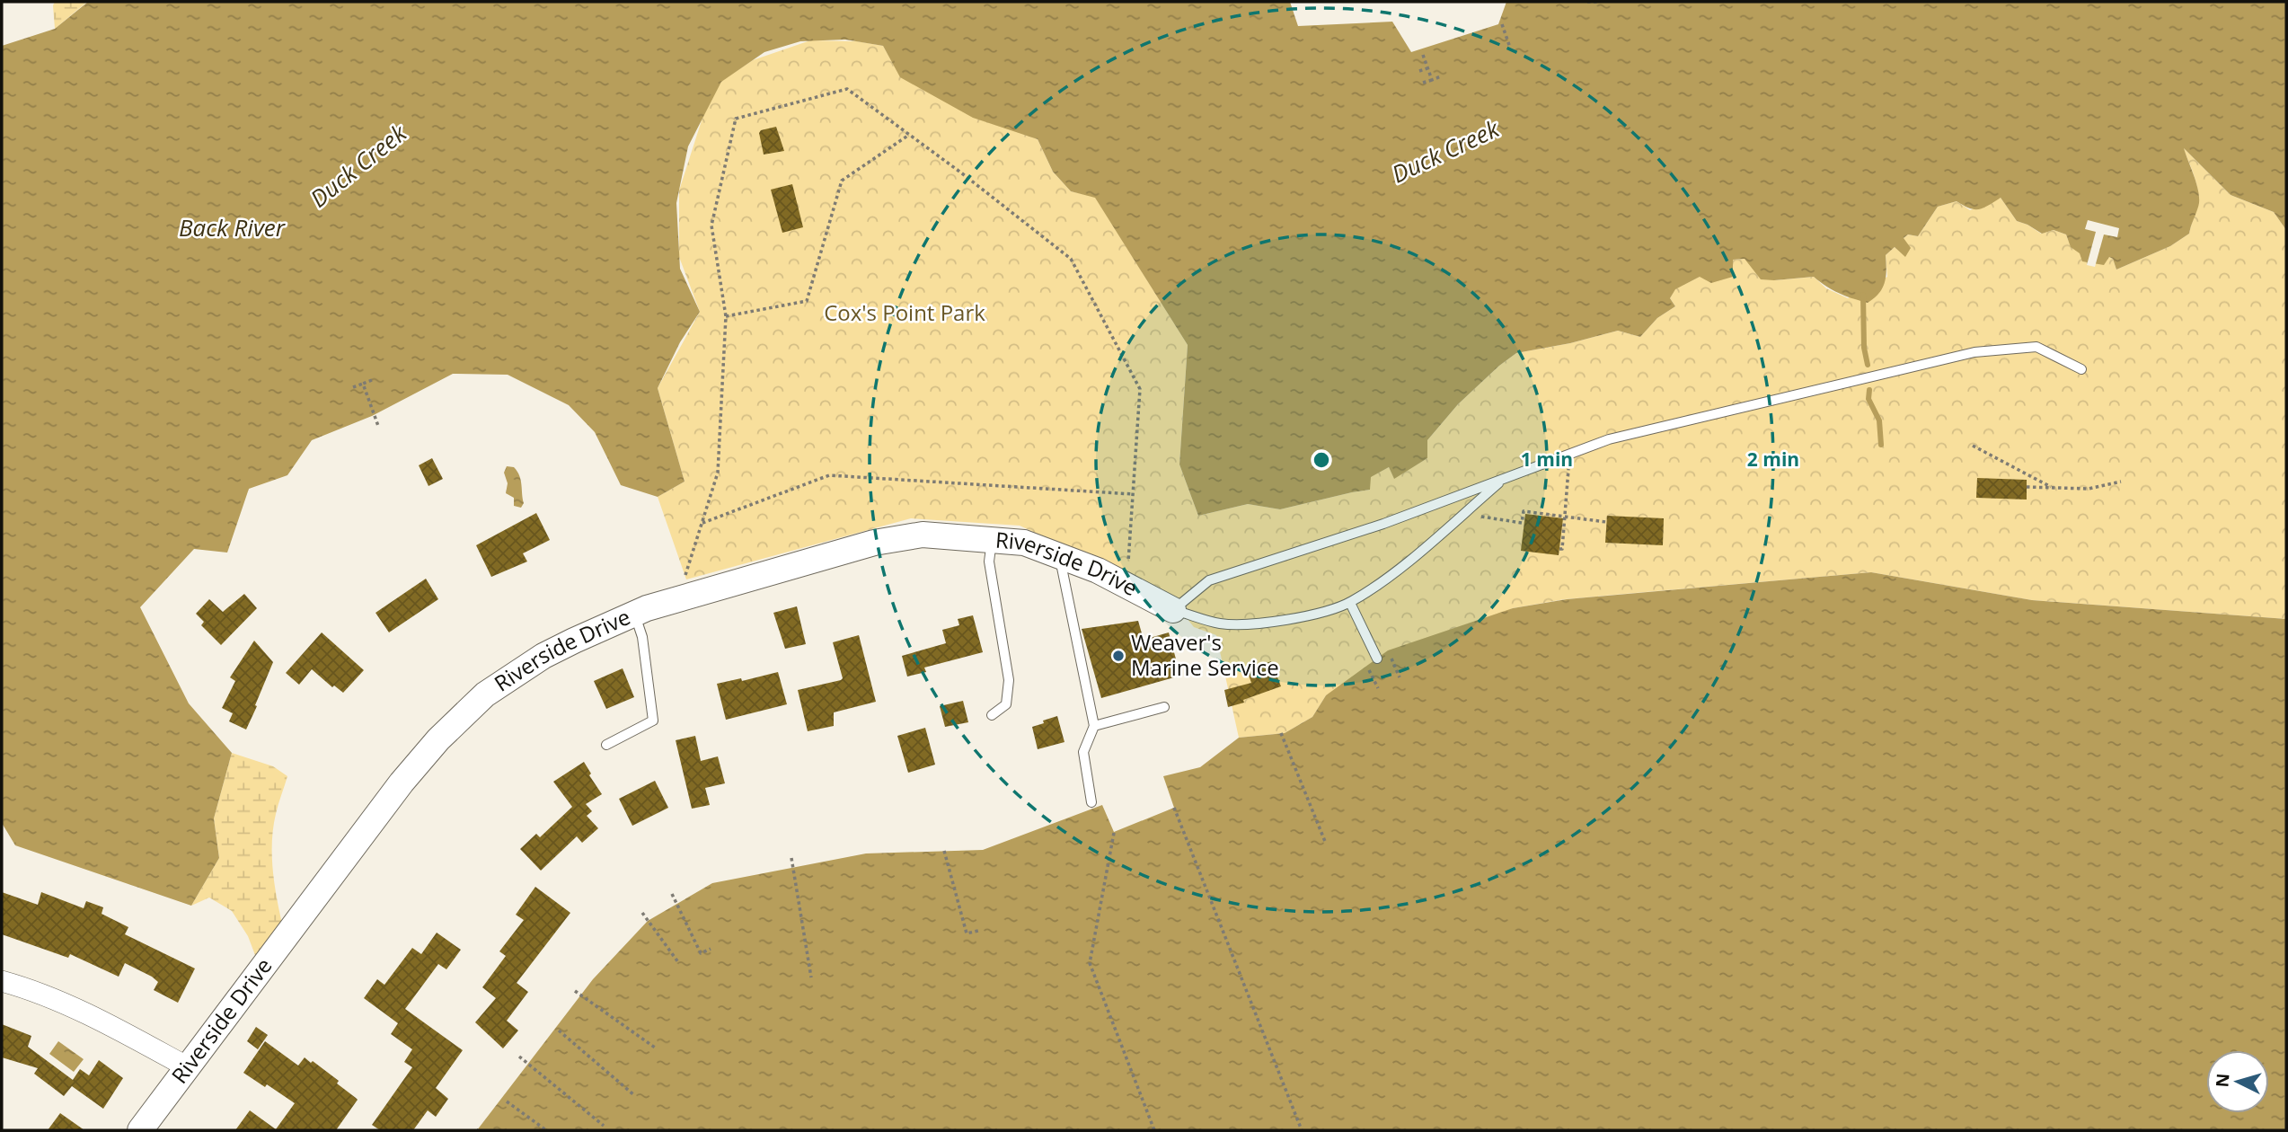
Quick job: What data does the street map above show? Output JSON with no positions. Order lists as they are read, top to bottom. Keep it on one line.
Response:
{"streets":{"street":["Riverside Drive"]},"water":["Duck Creek","Back River"],"parks":["Cox's Point Park"],"places":["Weaver's Marine Service"],"north":"left","rings":["1 min","2 min"]}
